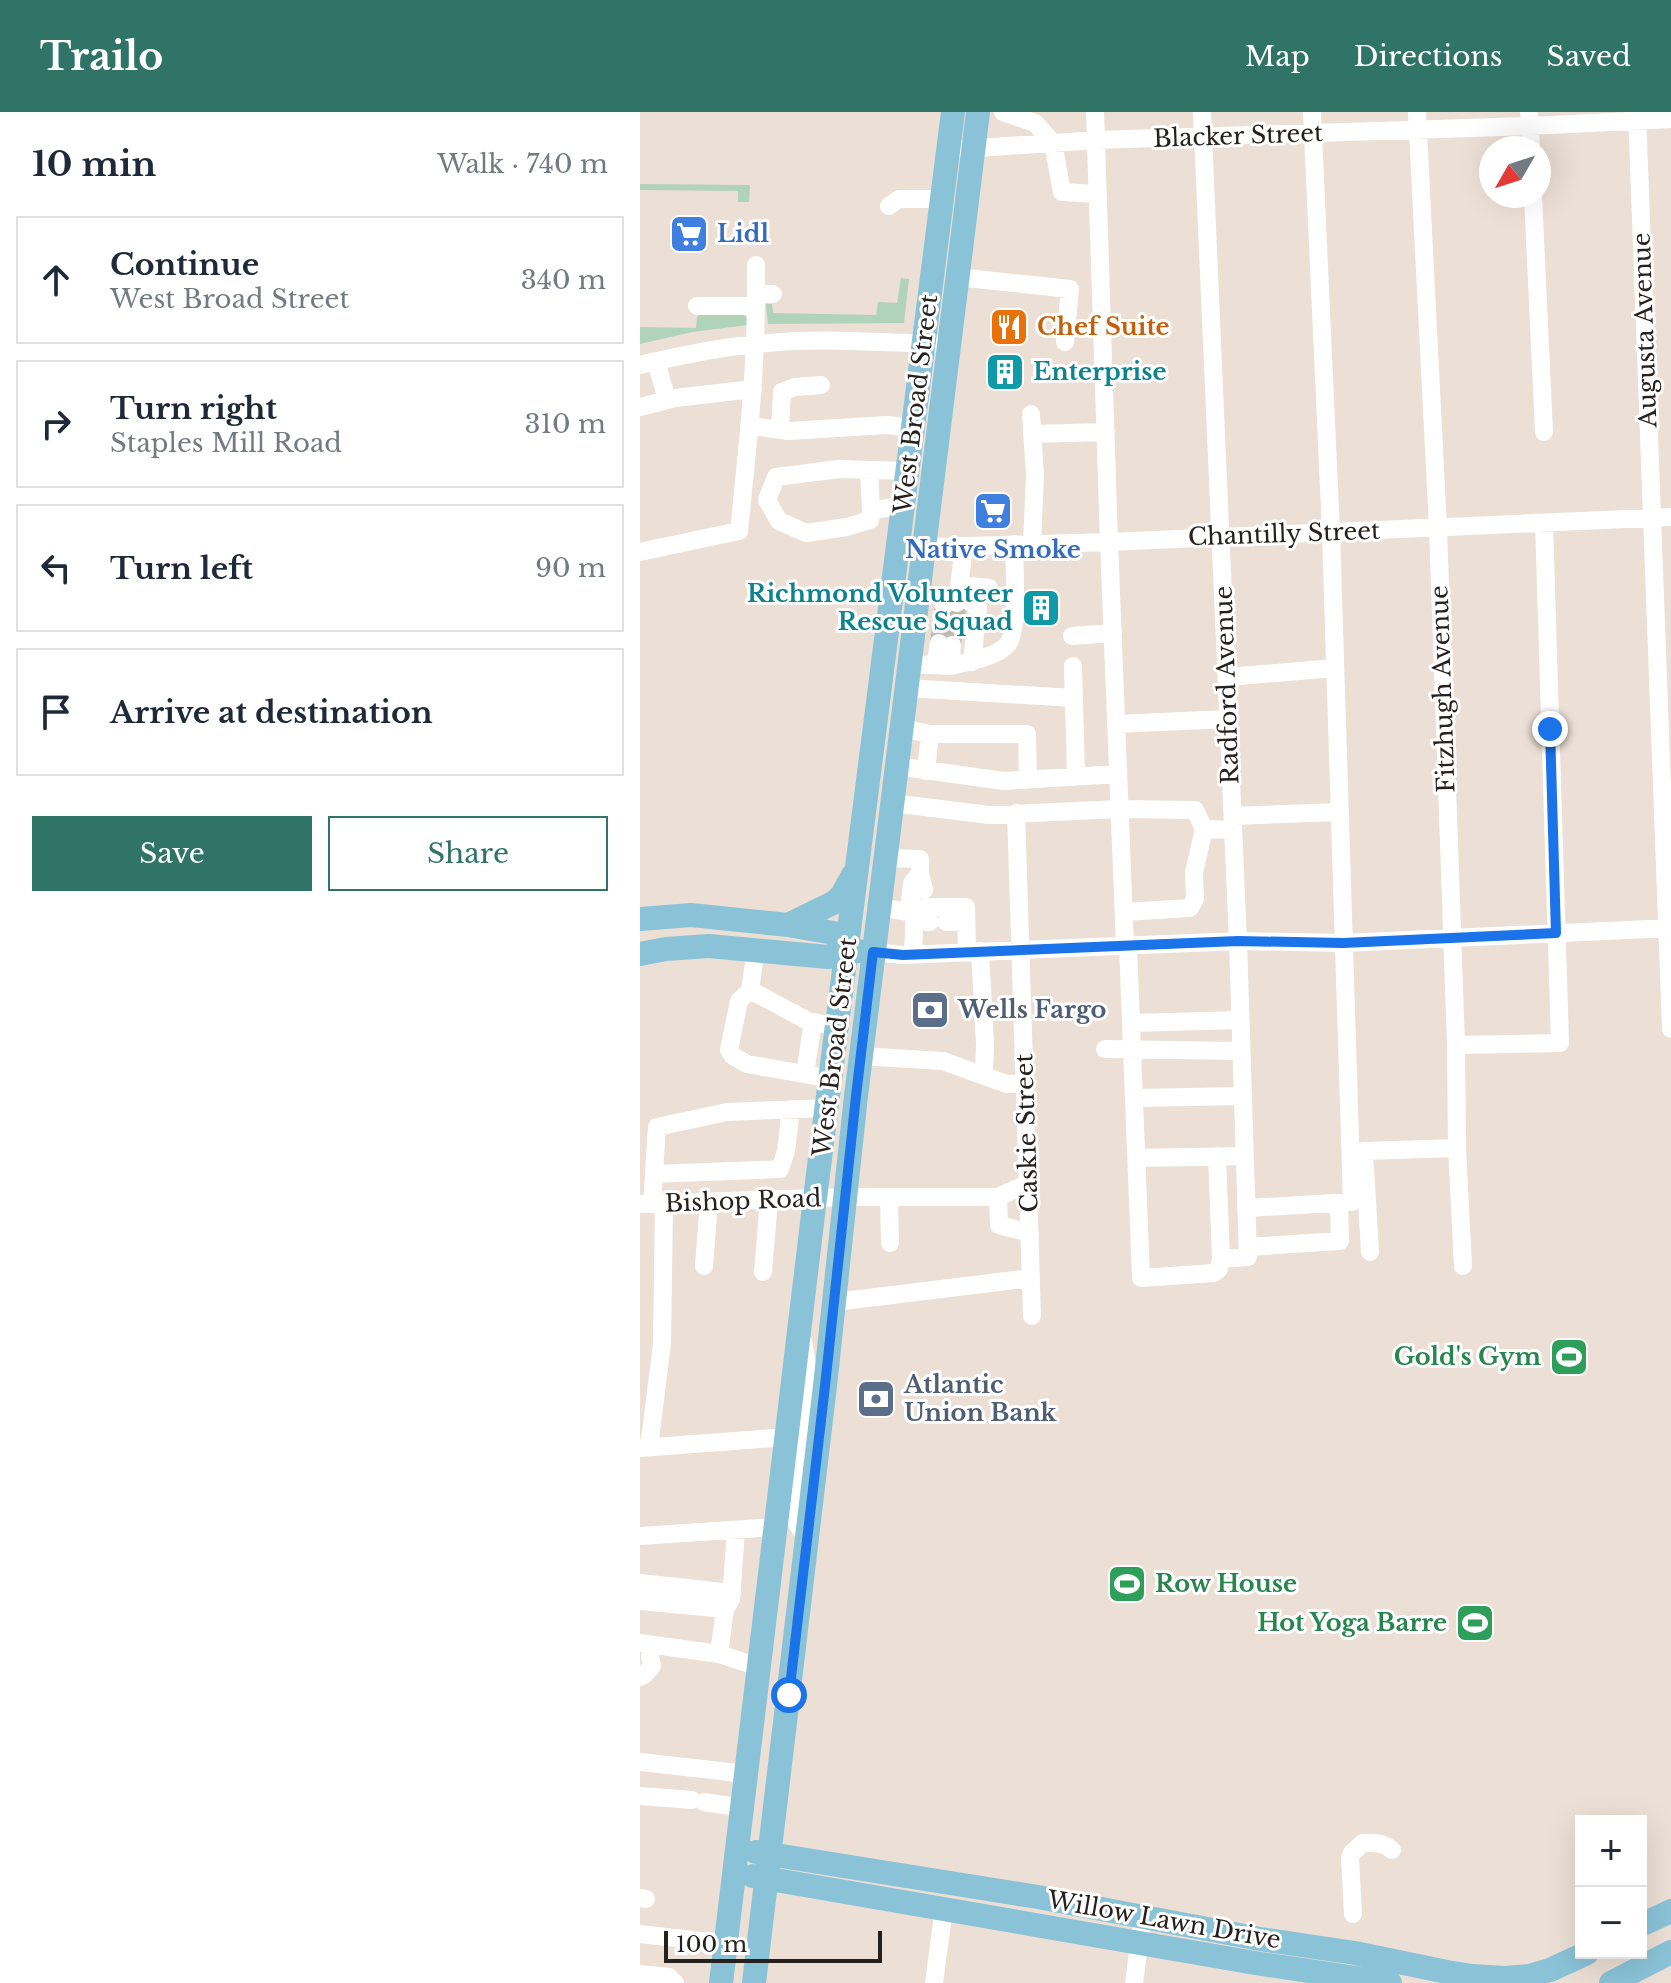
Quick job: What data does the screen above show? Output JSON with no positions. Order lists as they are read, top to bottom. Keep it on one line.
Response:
{"streets":{"main road":["West Broad Street","Willow Lawn Drive"],"street":["Blacker Street","Augusta Avenue","Chantilly Street","Radford Avenue","Fitzhugh Avenue","Caskie Street","Bishop Road"]},"crossings":[["Blacker Street","Augusta Avenue"],["Blacker Street","West Broad Street"],["Blacker Street","Radford Avenue"],["Blacker Street","Fitzhugh Avenue"],["Augusta Avenue","Chantilly Street"],["West Broad Street","Chantilly Street"],["West Broad Street","Bishop Road"],["West Broad Street","Willow Lawn Drive"],["Chantilly Street","Radford Avenue"],["Chantilly Street","Fitzhugh Avenue"]],"places":{"supermarket":["Lidl","Native Smoke"],"restaurant":["Chef Suite"],"building":["Enterprise","Richmond Volunteer Rescue Squad"],"bank":["Wells Fargo","Atlantic Union Bank"],"sports":["Gold's Gym","Row House","Hot Yoga Barre"]},"scale_bar":"100 m","north":"bottom left","page":{"header":"Trailo","nav":["Map","Directions","Saved"],"heading":["10 min","Walk · 740 m"],"list":[["Continue","West Broad Street","340 m"],["Turn right","Staples Mill Road","310 m"],["Turn left","90 m"],"Arrive at destination"],"buttons":["Save","Share"],"map_buttons":["+","−"],"scale":"100 m"}}
